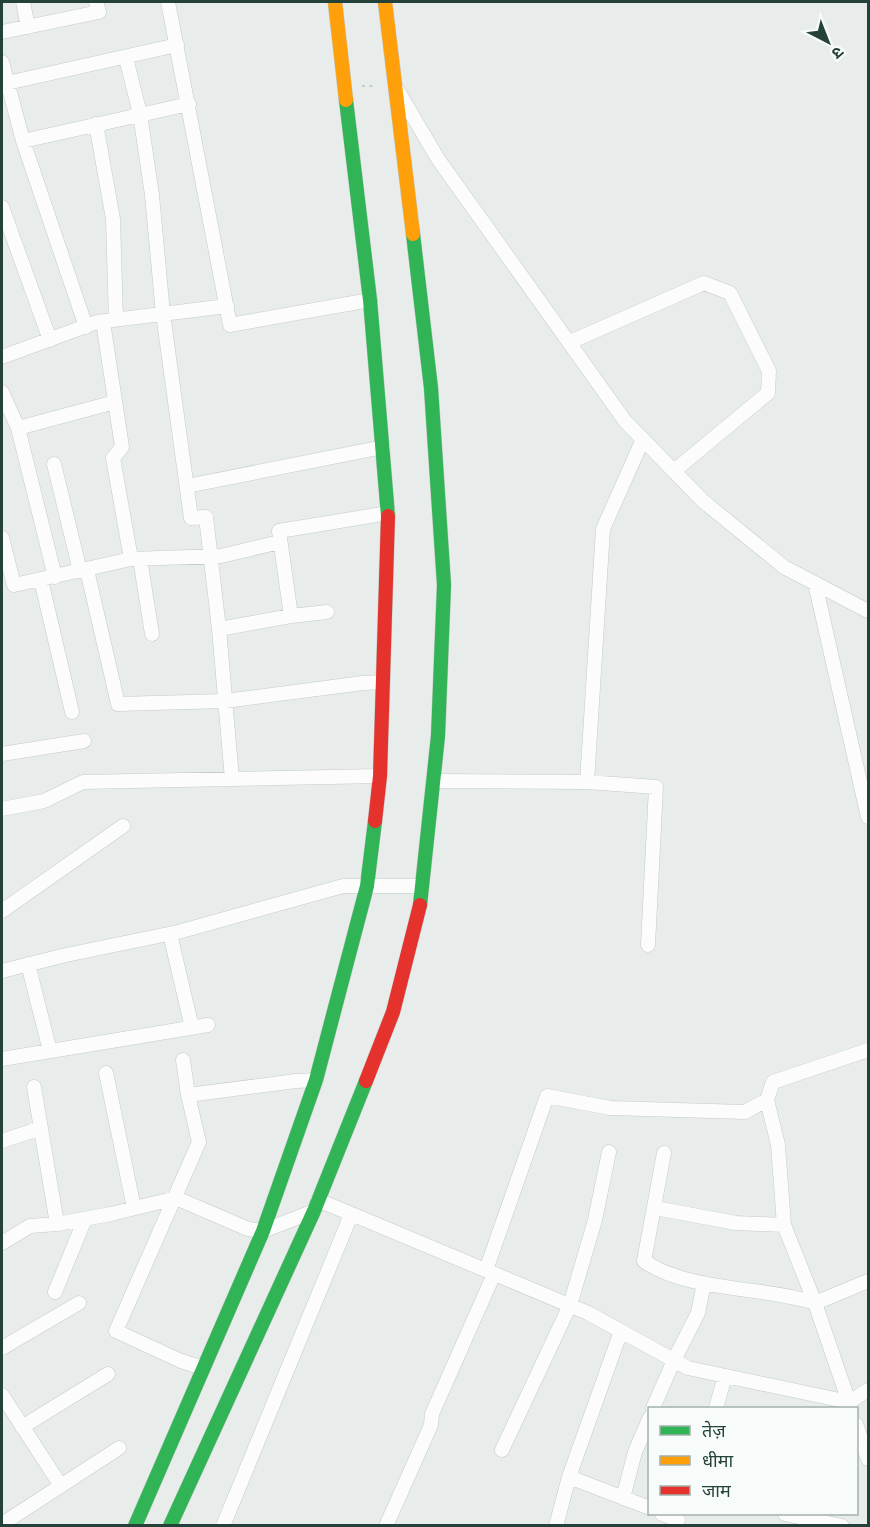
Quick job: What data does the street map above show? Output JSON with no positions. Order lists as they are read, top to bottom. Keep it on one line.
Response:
{"legend":["तेज़","धीमा","जाम"],"north":"bottom right"}
